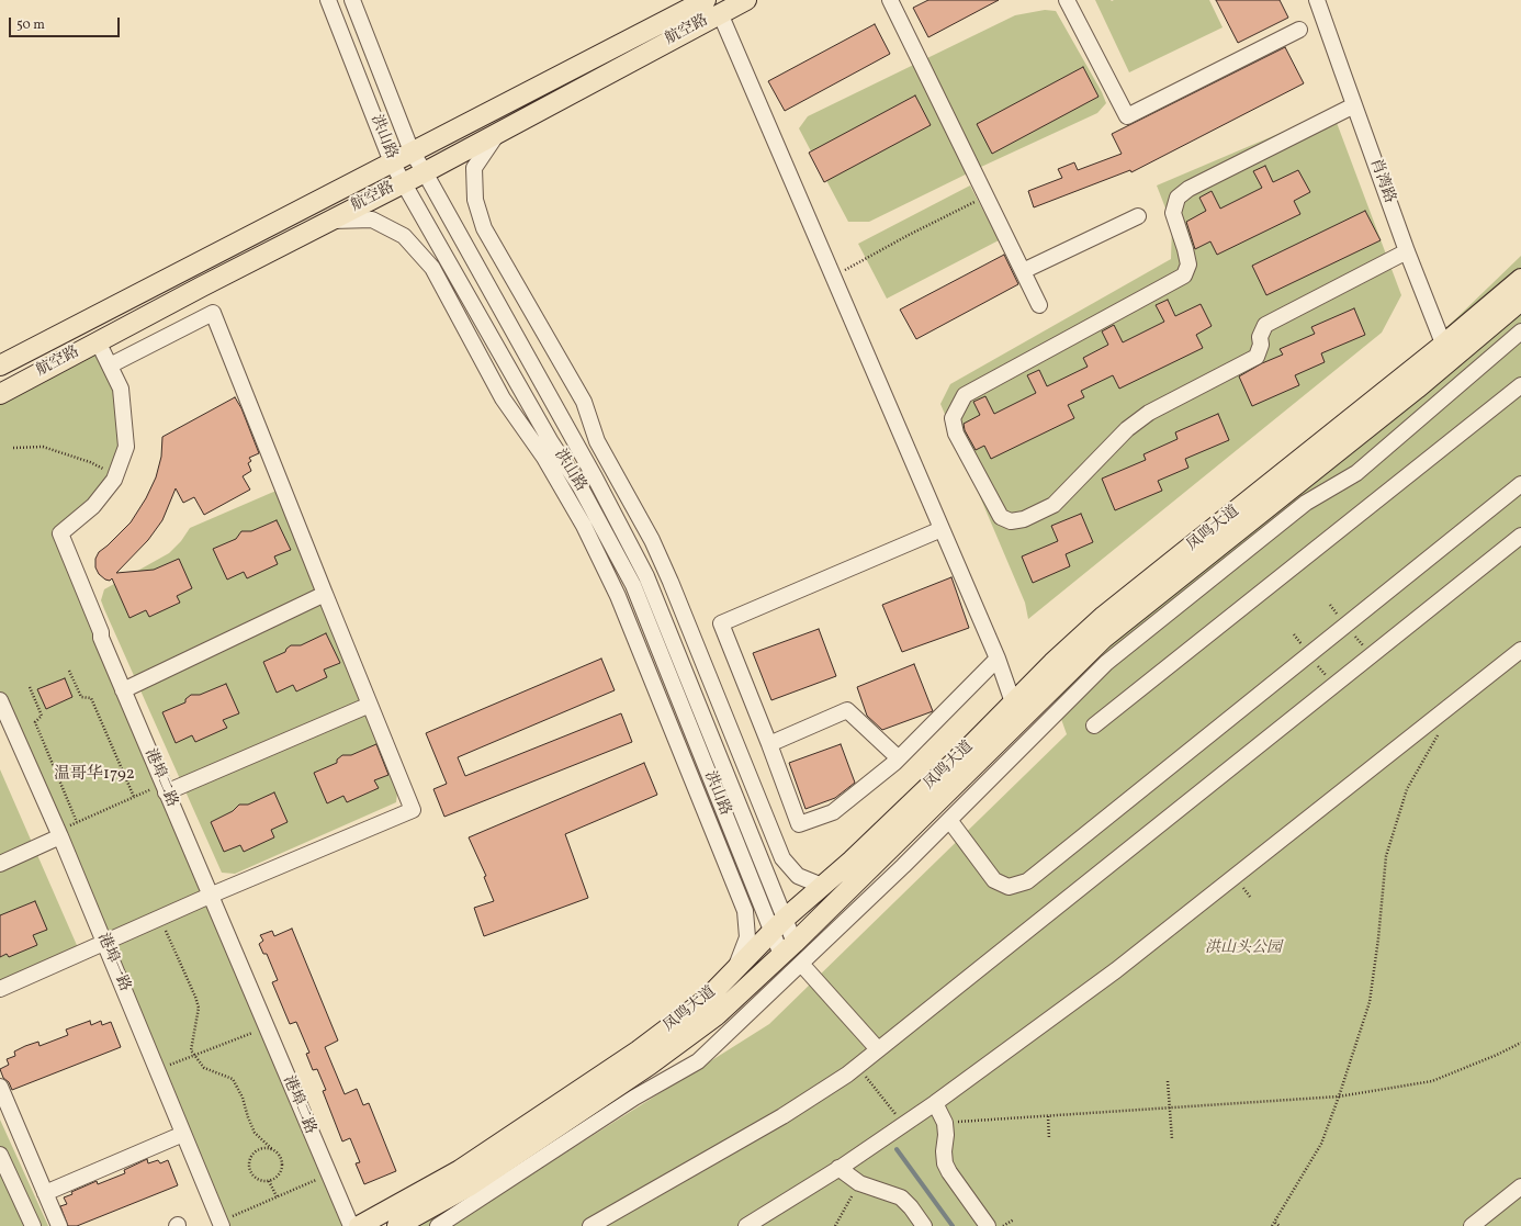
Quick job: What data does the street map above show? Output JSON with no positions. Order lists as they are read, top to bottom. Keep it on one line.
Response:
{"streets":{"main road":["航空路","凤鸣大道"],"street":["洪山路","肖湾路","港埠二路","港埠一路"]},"crossings":[["航空路","洪山路"],["航空路","港埠二路"],["洪山路","凤鸣大道"],["肖湾路","凤鸣大道"]],"districts":["温哥华1792"],"parks":["洪山头公园"],"scale_bar":"50 m"}
